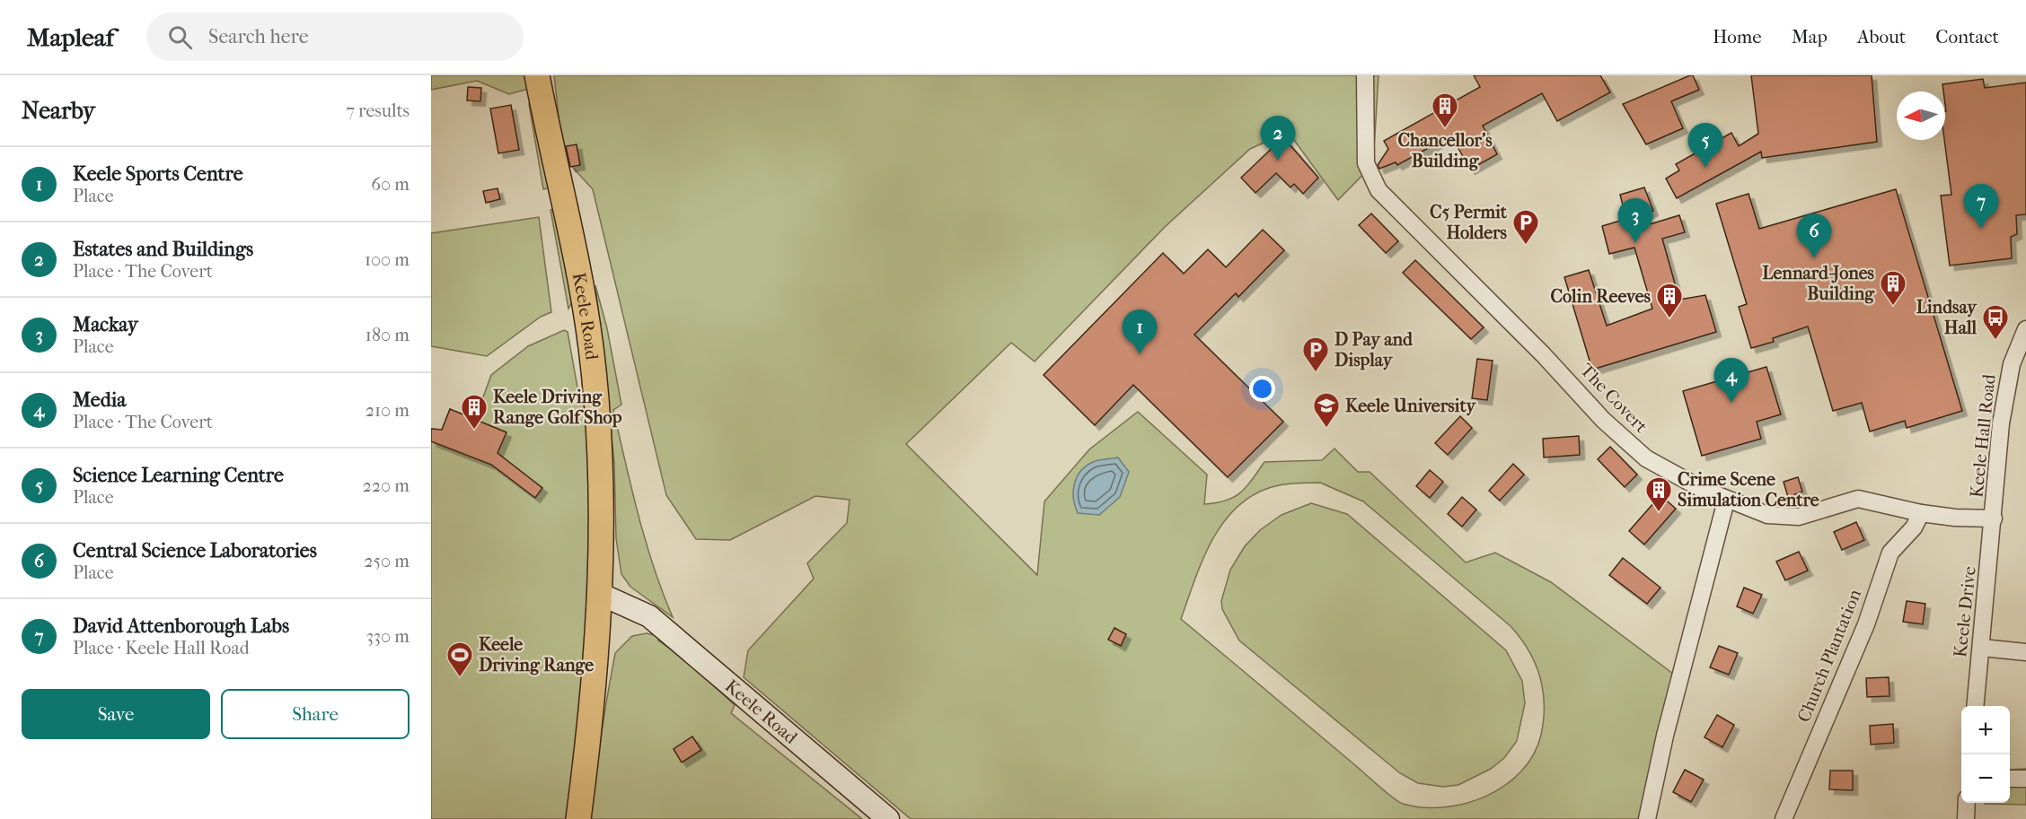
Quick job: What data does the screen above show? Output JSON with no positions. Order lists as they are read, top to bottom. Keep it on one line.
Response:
{"streets":{"main road":["Keele Road"],"street":["The Covert","Keele Hall Road","Keele Drive","Church Plantation"]},"crossings":[["The Covert","Keele Hall Road"],["The Covert","Keele Drive"],["The Covert","Church Plantation"],["Keele Hall Road","Keele Drive"]],"places":{"building":["Chancellor's Building","Lennard-Jones Building","Colin Reeves","Keele Driving Range Golf Shop","Crime Scene Simulation Centre"],"parking":["C5 Permit Holders","D Pay and Display"],"bus stop":["Lindsay Hall"],"school or university":["Keele University"],"sports":["Keele Driving Range"]},"north":"left","page":{"header":"Mapleaf","search":"Search here","nav":["Home","Map","About","Contact"],"heading":["Nearby","7 results"],"pins":["2","5","7","3","6","1","4"],"list":[{"mark":"1","name":"Keele Sports Centre","note":"Place","value":"60 m"},{"mark":"2","name":"Estates and Buildings","note":"Place · The Covert","value":"100 m"},{"mark":"3","name":"Mackay","note":"Place","value":"180 m"},{"mark":"4","name":"Media","note":"Place · The Covert","value":"210 m"},{"mark":"5","name":"Science Learning Centre","note":"Place","value":"220 m"},{"mark":"6","name":"Central Science Laboratories","note":"Place","value":"250 m"},{"mark":"7","name":"David Attenborough Labs","note":"Place · Keele Hall Road","value":"330 m"}],"buttons":["Save","Share"],"map_buttons":["+","−"]}}
